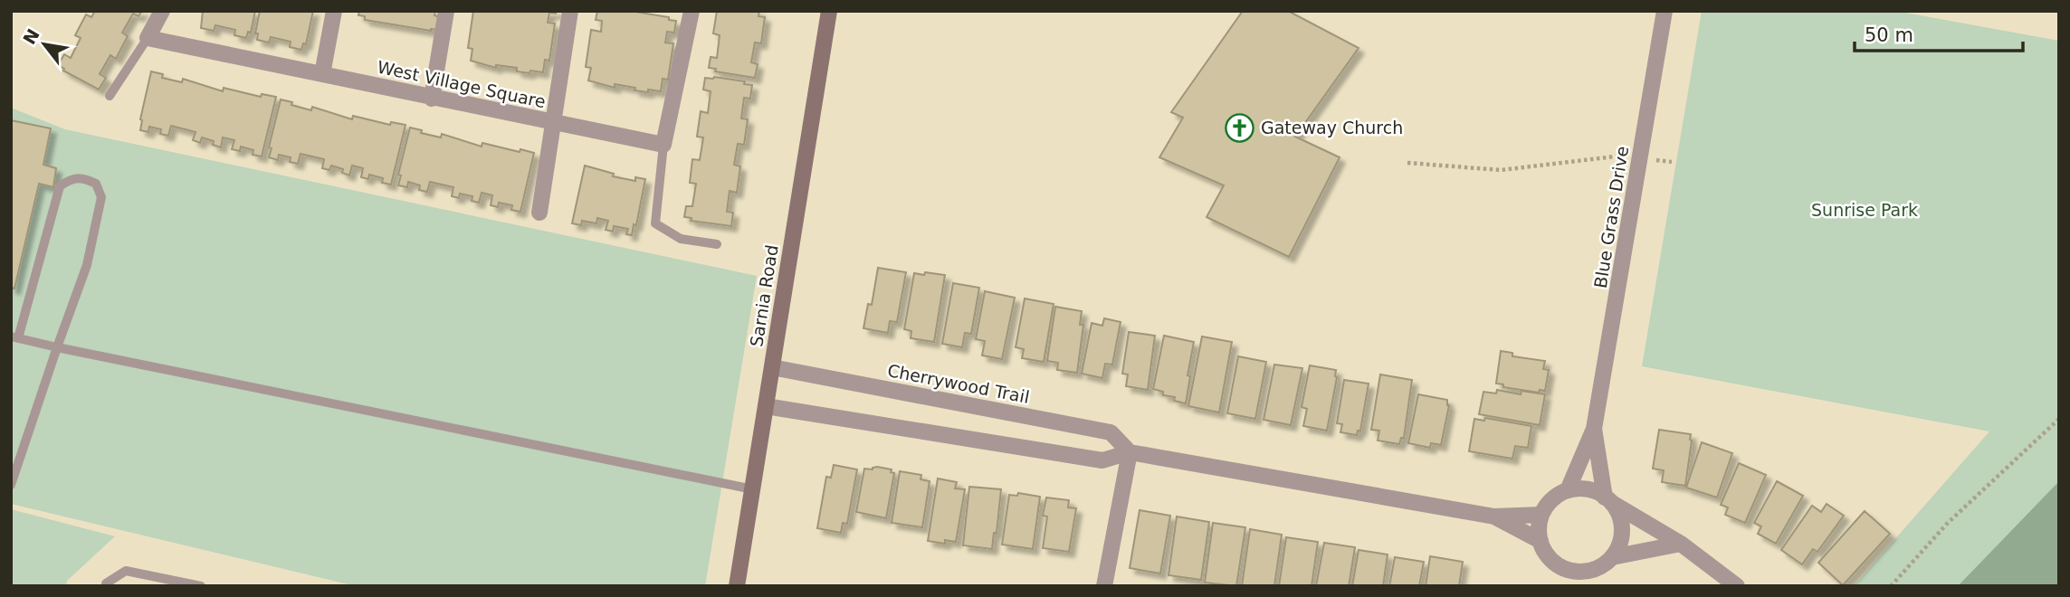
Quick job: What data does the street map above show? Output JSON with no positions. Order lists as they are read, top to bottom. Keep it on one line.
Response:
{"streets":{"main road":["Sarnia Road"],"street":["West Village Square","Blue Grass Drive","Cherrywood Trail"]},"crossings":[["Sarnia Road","Cherrywood Trail"]],"parks":["Sunrise Park"],"places":{"church":["Gateway Church"]},"scale_bar":"50 m","north":"top left"}
